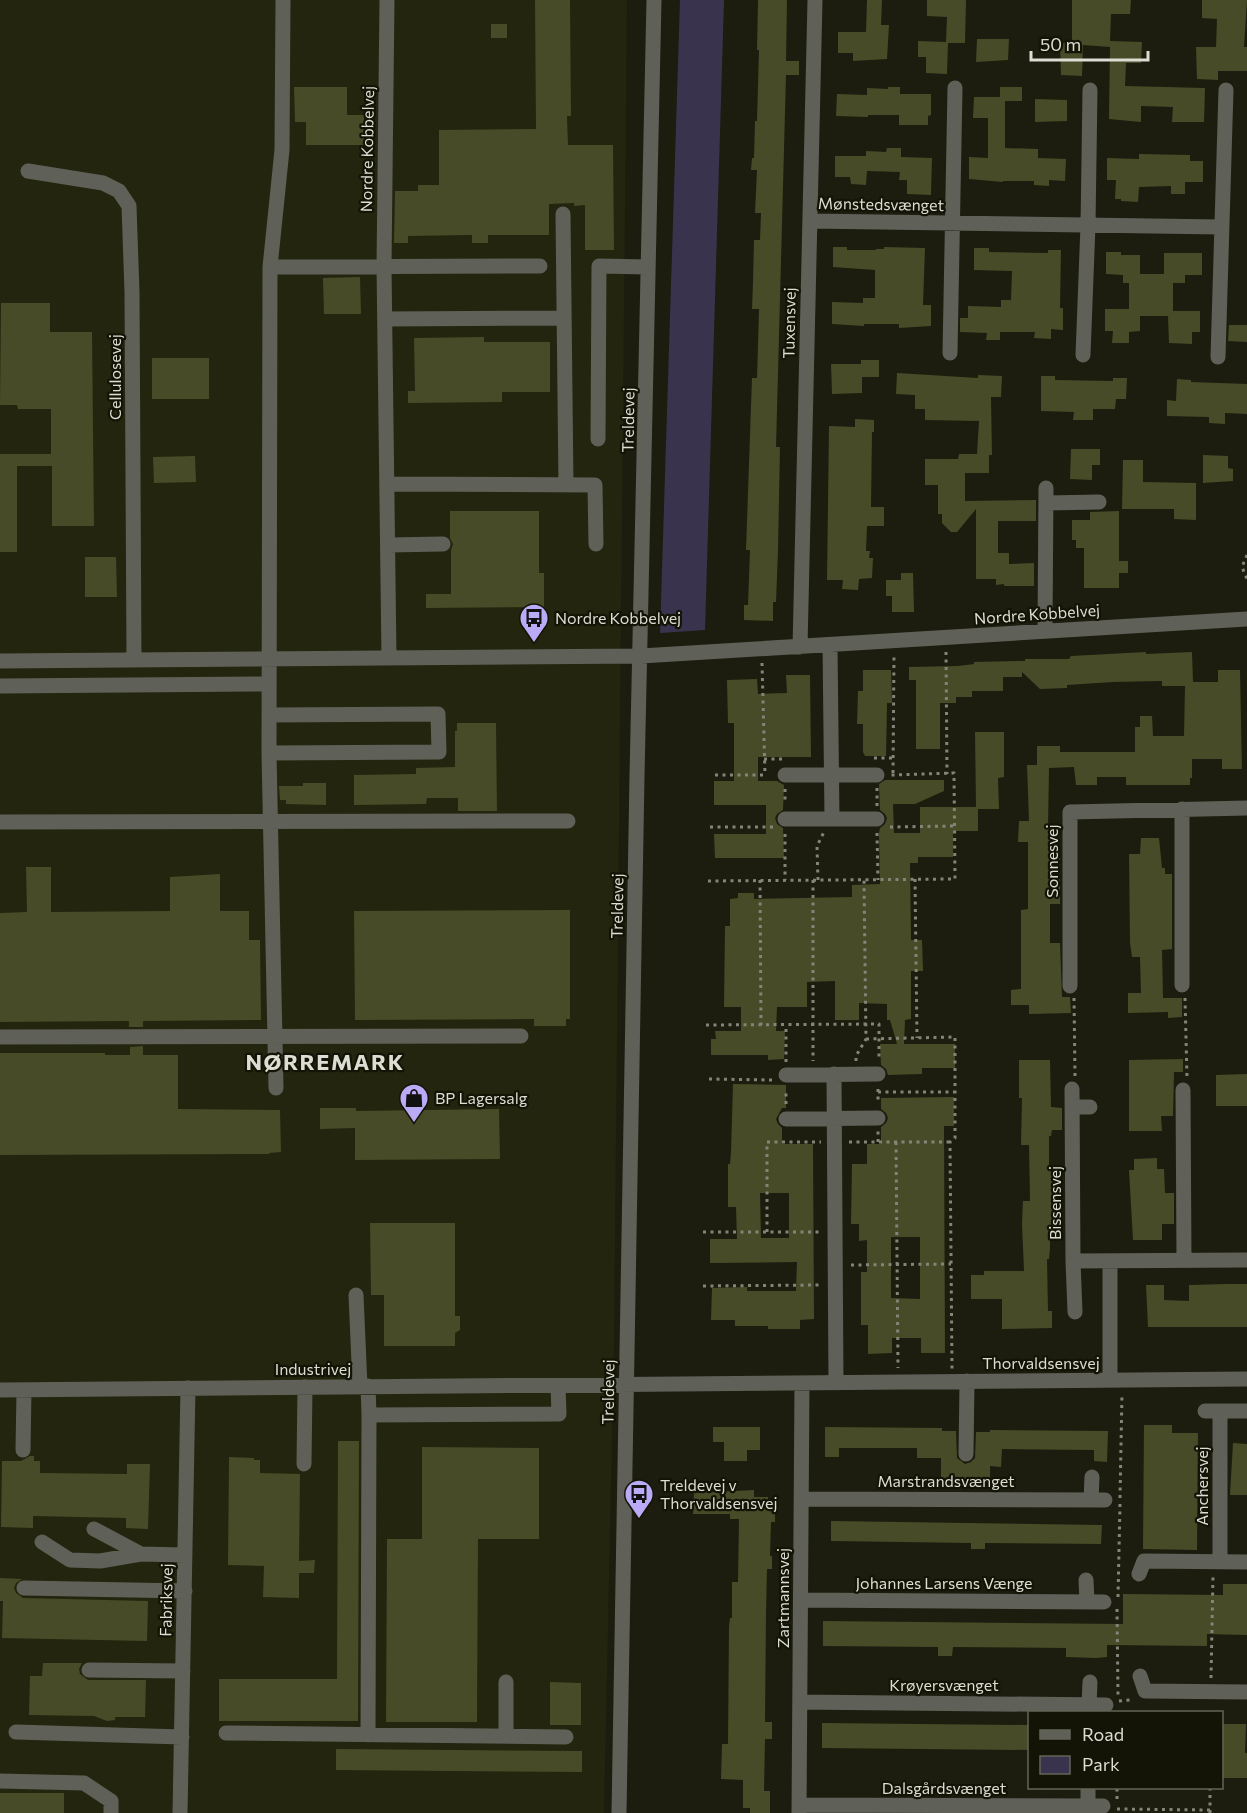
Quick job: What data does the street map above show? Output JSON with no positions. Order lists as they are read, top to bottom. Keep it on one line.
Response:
{"streets":{"street":["Nordre Kobbelvej","Mønstedsvænget","Tuxensvej","Cellulosevej","Treldevej","Sonnesvej","Bissensvej","Thorvaldsensvej","Industrivej","Marstrandsvænget","Anchersvej","Johannes Larsens Vænge","Zartmannsvej","Fabriksvej","Krøyersvænget","Dalsgårdsvænget"]},"crossings":[["Nordre Kobbelvej","Tuxensvej"],["Nordre Kobbelvej","Cellulosevej"],["Nordre Kobbelvej","Treldevej"],["Mønstedsvænget","Tuxensvej"],["Treldevej","Thorvaldsensvej"],["Treldevej","Industrivej"],["Thorvaldsensvej","Industrivej"],["Thorvaldsensvej","Zartmannsvej"],["Industrivej","Fabriksvej"],["Marstrandsvænget","Zartmannsvej"],["Johannes Larsens Vænge","Zartmannsvej"],["Zartmannsvej","Krøyersvænget"],["Zartmannsvej","Dalsgårdsvænget"]],"districts":["NØRREMARK"],"places":{"bus stop":["Nordre Kobbelvej","Treldevej v Thorvaldsensvej"],"shop":["BP Lagersalg"]},"legend":["Road","Park"],"scale_bar":"50 m"}
